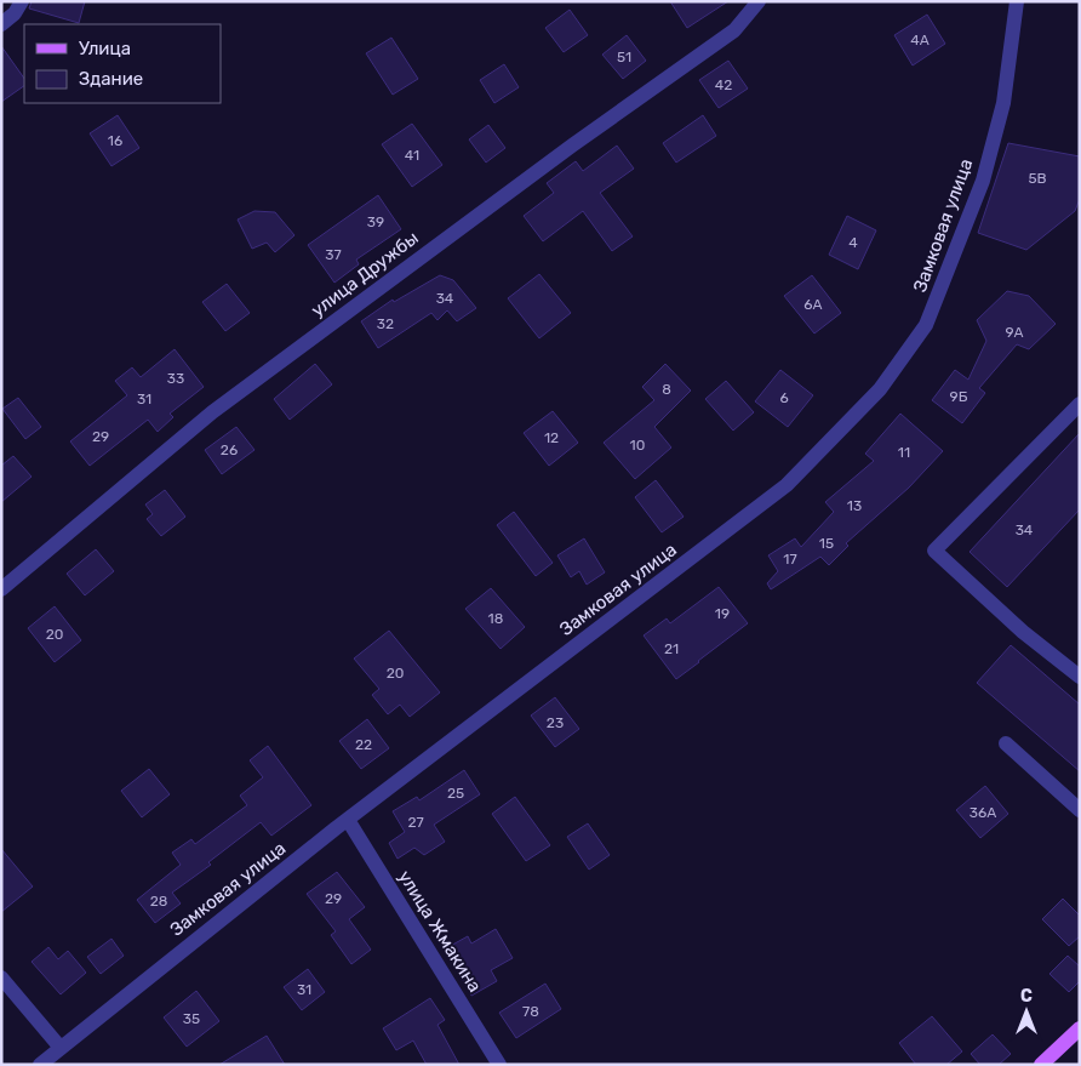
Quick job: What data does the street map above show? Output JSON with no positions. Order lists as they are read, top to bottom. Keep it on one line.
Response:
{"streets":{"street":["Замковая улица","улица Дружбы","улица Жмакина"]},"crossings":[["Замковая улица","улица Жмакина"]],"house_numbers":["4А","51","42","16","41","5В","39","4","37","34","6А","32","9А","33","8","9Б","6","31","29","12","10","26","11","13","34","15","17","19","18","20","21","20","23","22","25","36А","27","29","28","31","78","35"],"legend":["Улица","Здание"],"north":"top"}
